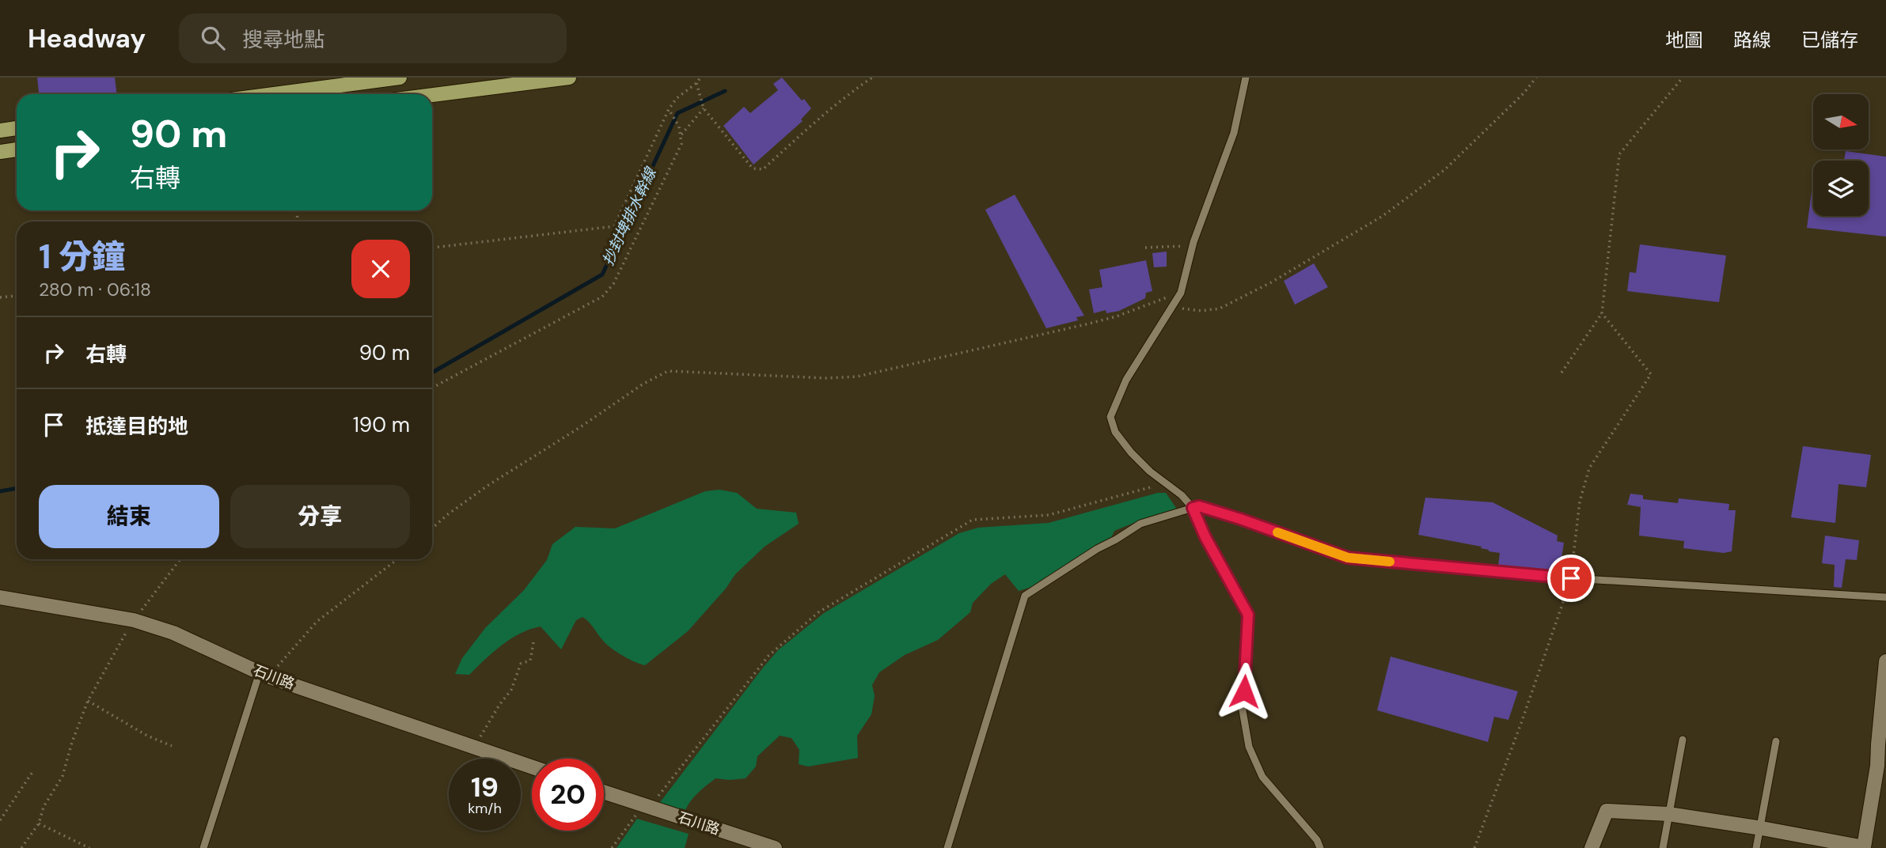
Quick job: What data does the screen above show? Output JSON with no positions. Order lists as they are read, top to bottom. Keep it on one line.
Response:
{"streets":{"street":["石川路"]},"water":["抄封埤排水幹線"],"north":"right","page":{"header":"Headway","search":"搜尋地點","nav":["地圖","路線","已儲存"],"turn":["90 m","右轉"],"heading":["1 分鐘","280 m · 06:18"],"list":[{"name":"右轉","value":"90 m"},{"name":"抵達目的地","value":"190 m"}],"buttons":["結束","分享"],"speed":"19 km/h","limit":"20"}}
